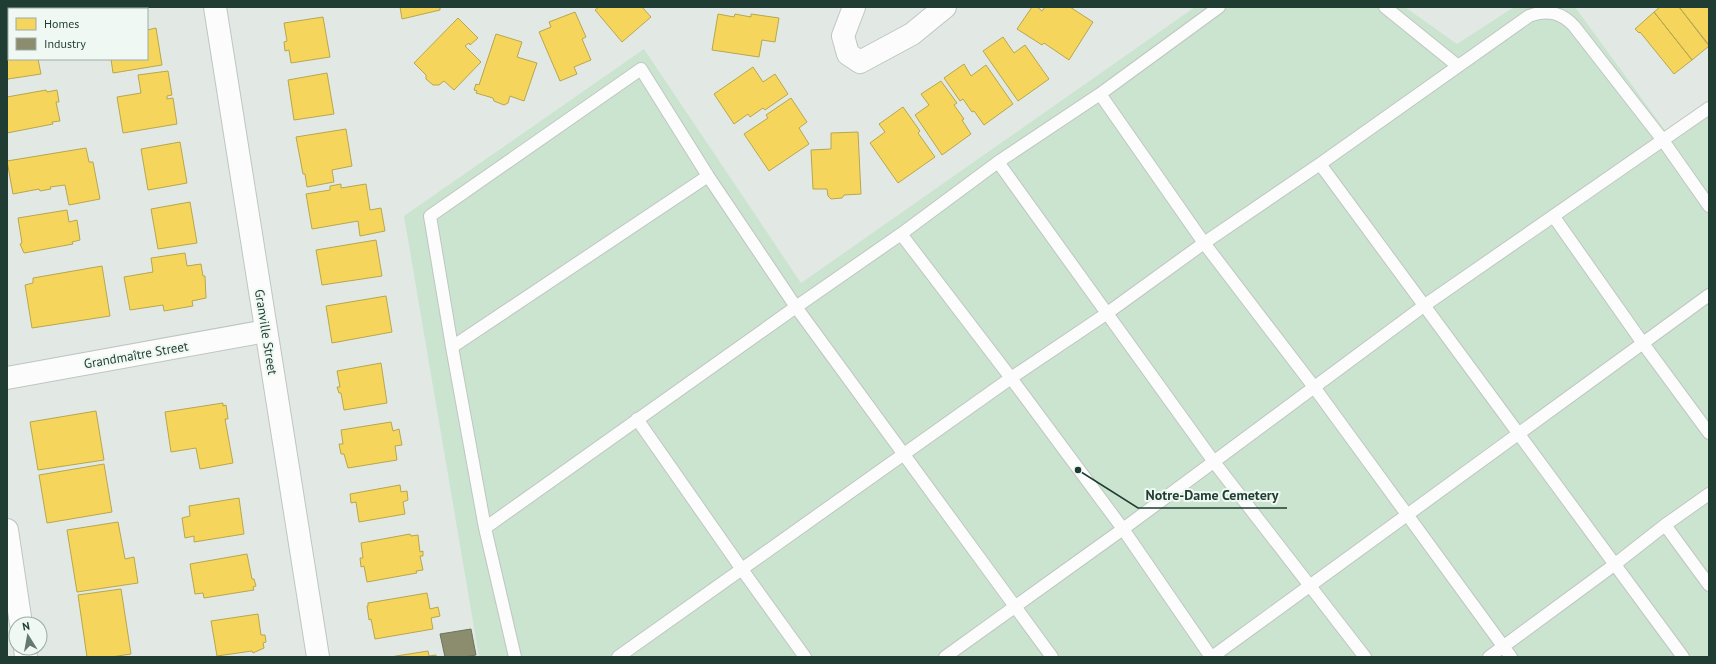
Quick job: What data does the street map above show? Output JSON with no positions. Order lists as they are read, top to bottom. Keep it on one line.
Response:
{"streets":{"street":["Granville Street","Grandmaître Street"]},"crossings":[["Granville Street","Grandmaître Street"]],"places":["Notre-Dame Cemetery"],"legend":["Homes","Industry"],"north":"top"}
